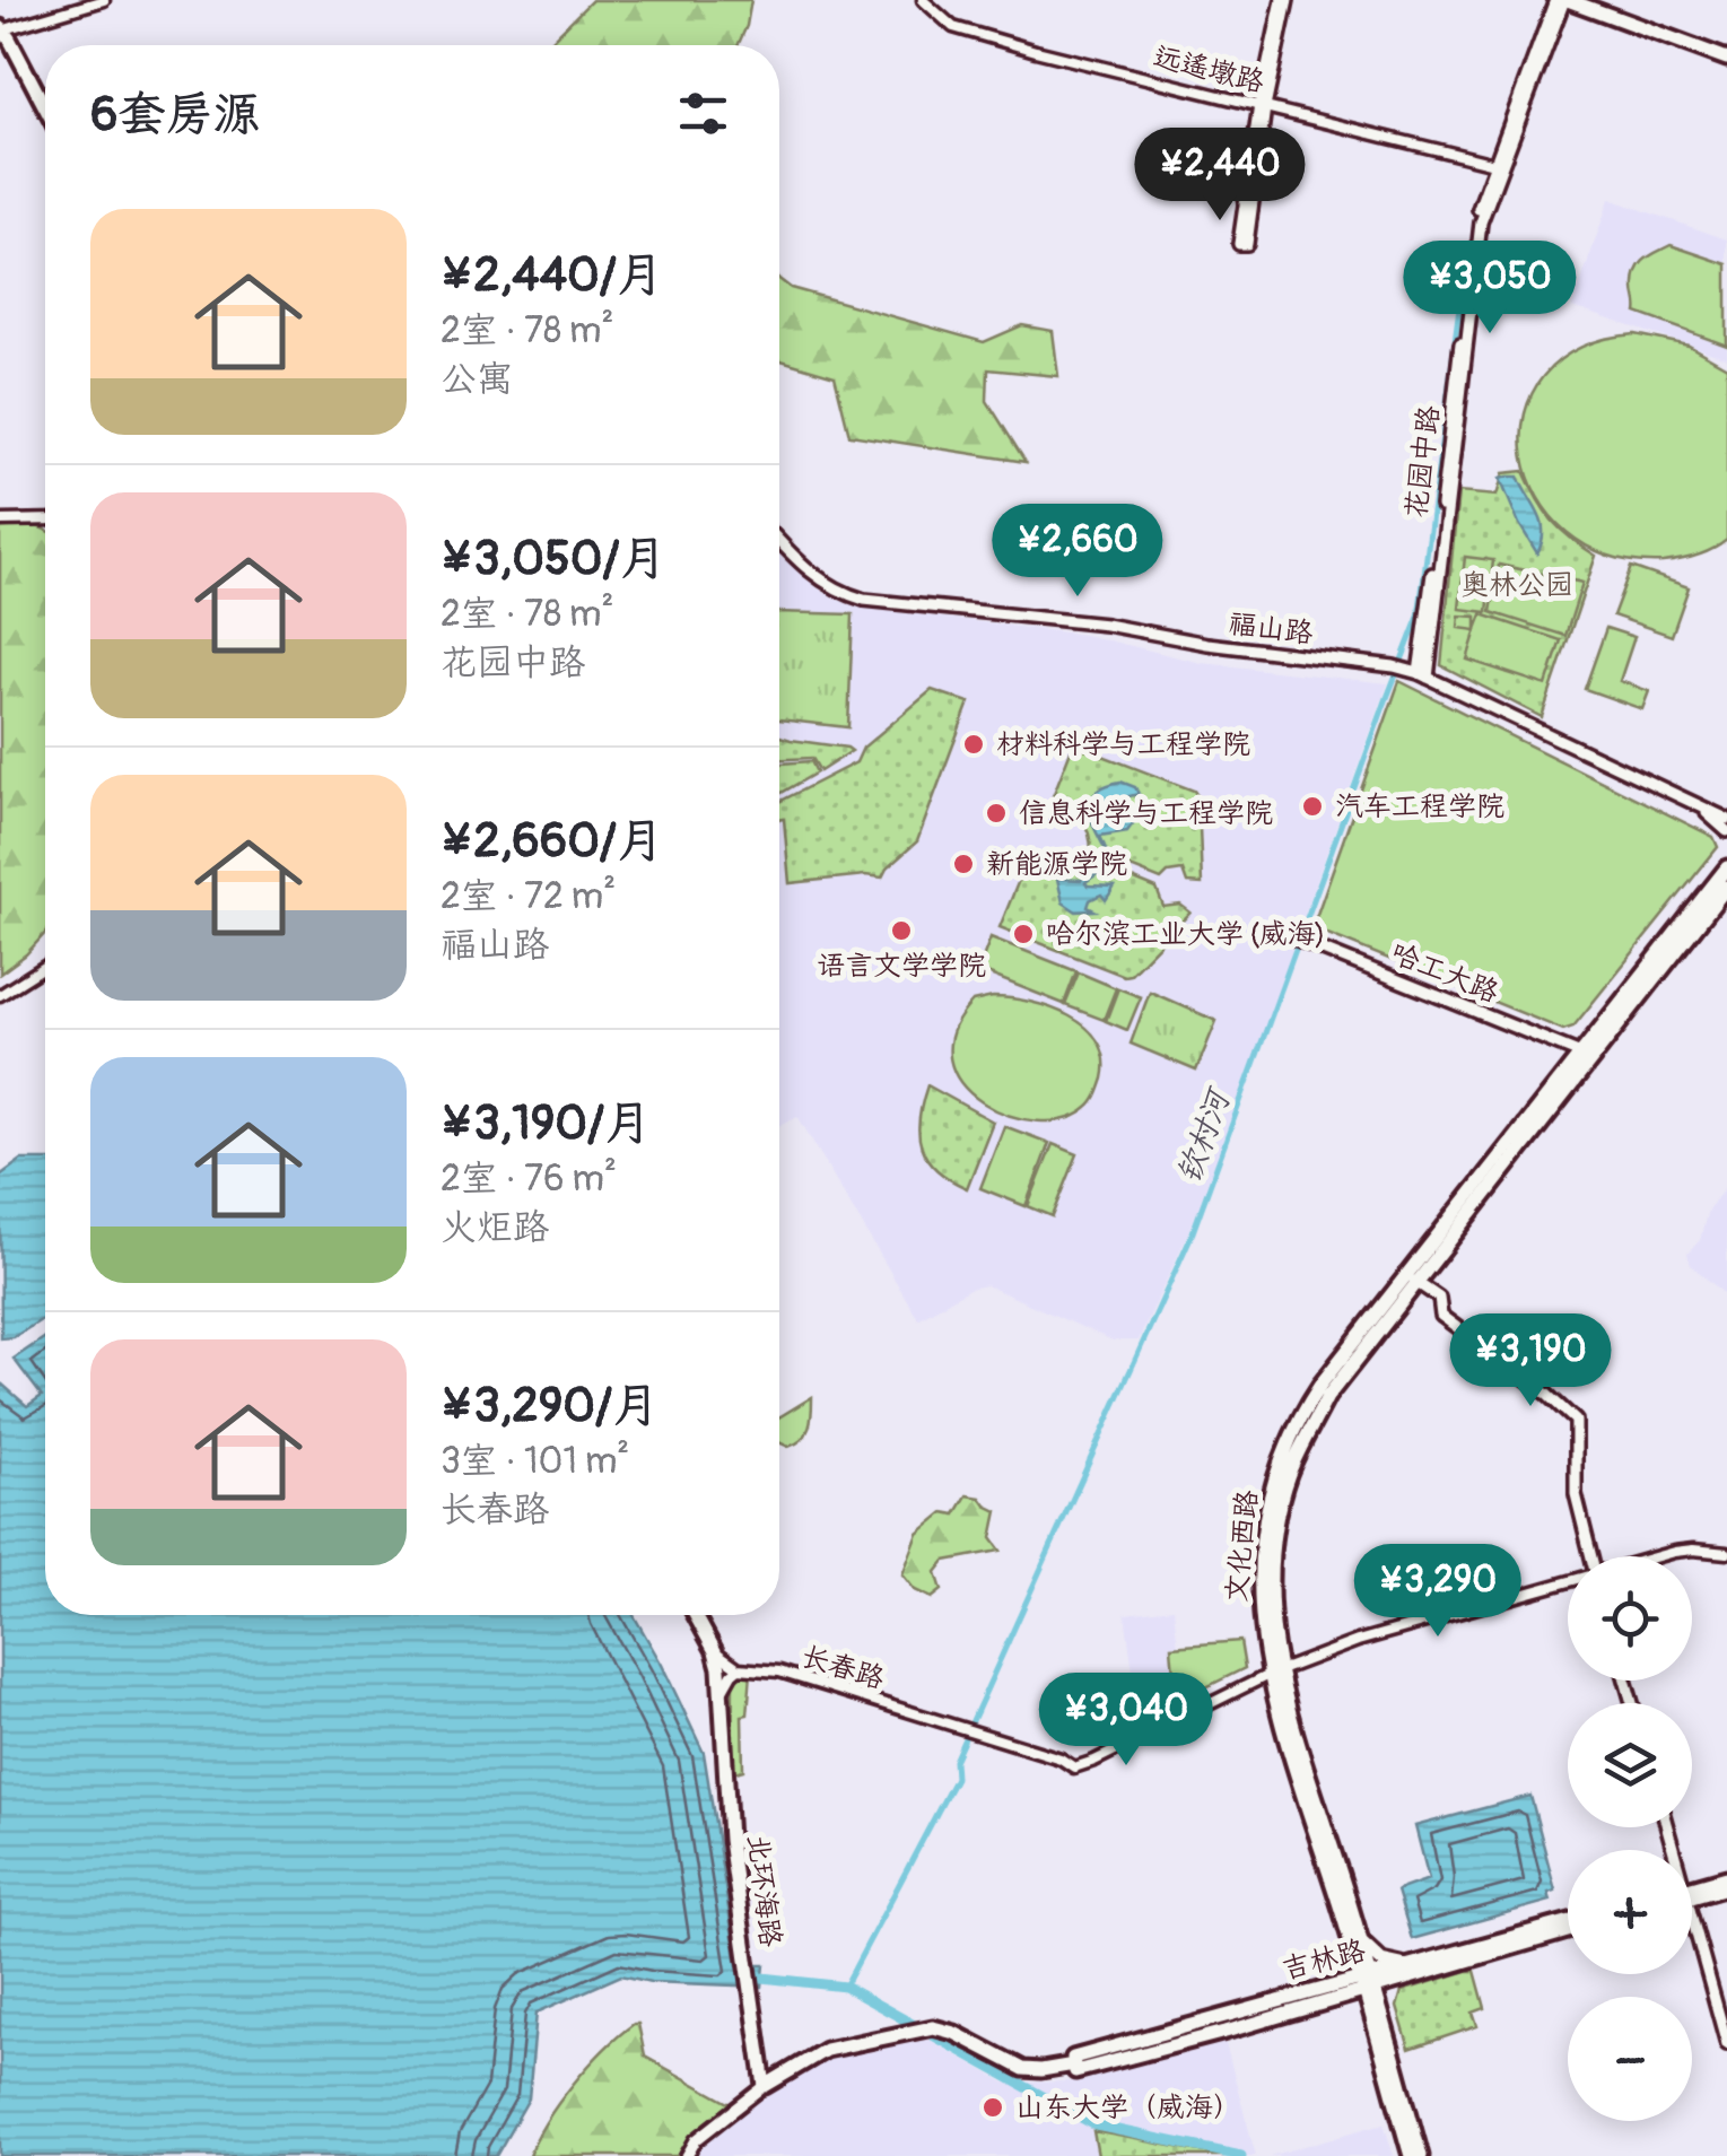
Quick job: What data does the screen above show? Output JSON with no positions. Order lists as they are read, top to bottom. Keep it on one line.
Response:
{"streets":{"main road":["花园中路","福山路","哈工大路","文化西路","北环海路","吉林路"],"street":["远遥墩路","长春路"]},"crossings":[["远遥墩路","花园中路"],["花园中路","福山路"],["哈工大路","文化西路"],["文化西路","长春路"],["文化西路","吉林路"],["长春路","北环海路"],["北环海路","吉林路"]],"water":["钦村河"],"parks":["奥林公园"],"places":["材料科学与工程学院","汽车工程学院","信息科学与工程学院","新能源学院","语言文学学院","哈尔滨工业大学 (威海)","山东大学（威海）"],"page":{"heading":"6套房源","price":["¥2,440","¥3,050","¥2,660","¥3,190","¥3,290","¥3,040"],"list":[{"name":"¥2,440/月","note":"2室 · 78 m² · 公寓"},{"name":"¥3,050/月","note":"2室 · 78 m² · 花园中路"},{"name":"¥2,660/月","note":"2室 · 72 m² · 福山路"},{"name":"¥3,190/月","note":"2室 · 76 m² · 火炬路"},{"name":"¥3,290/月","note":"3室 · 101 m² · 长春路"}],"map_buttons":["+","−"]}}
